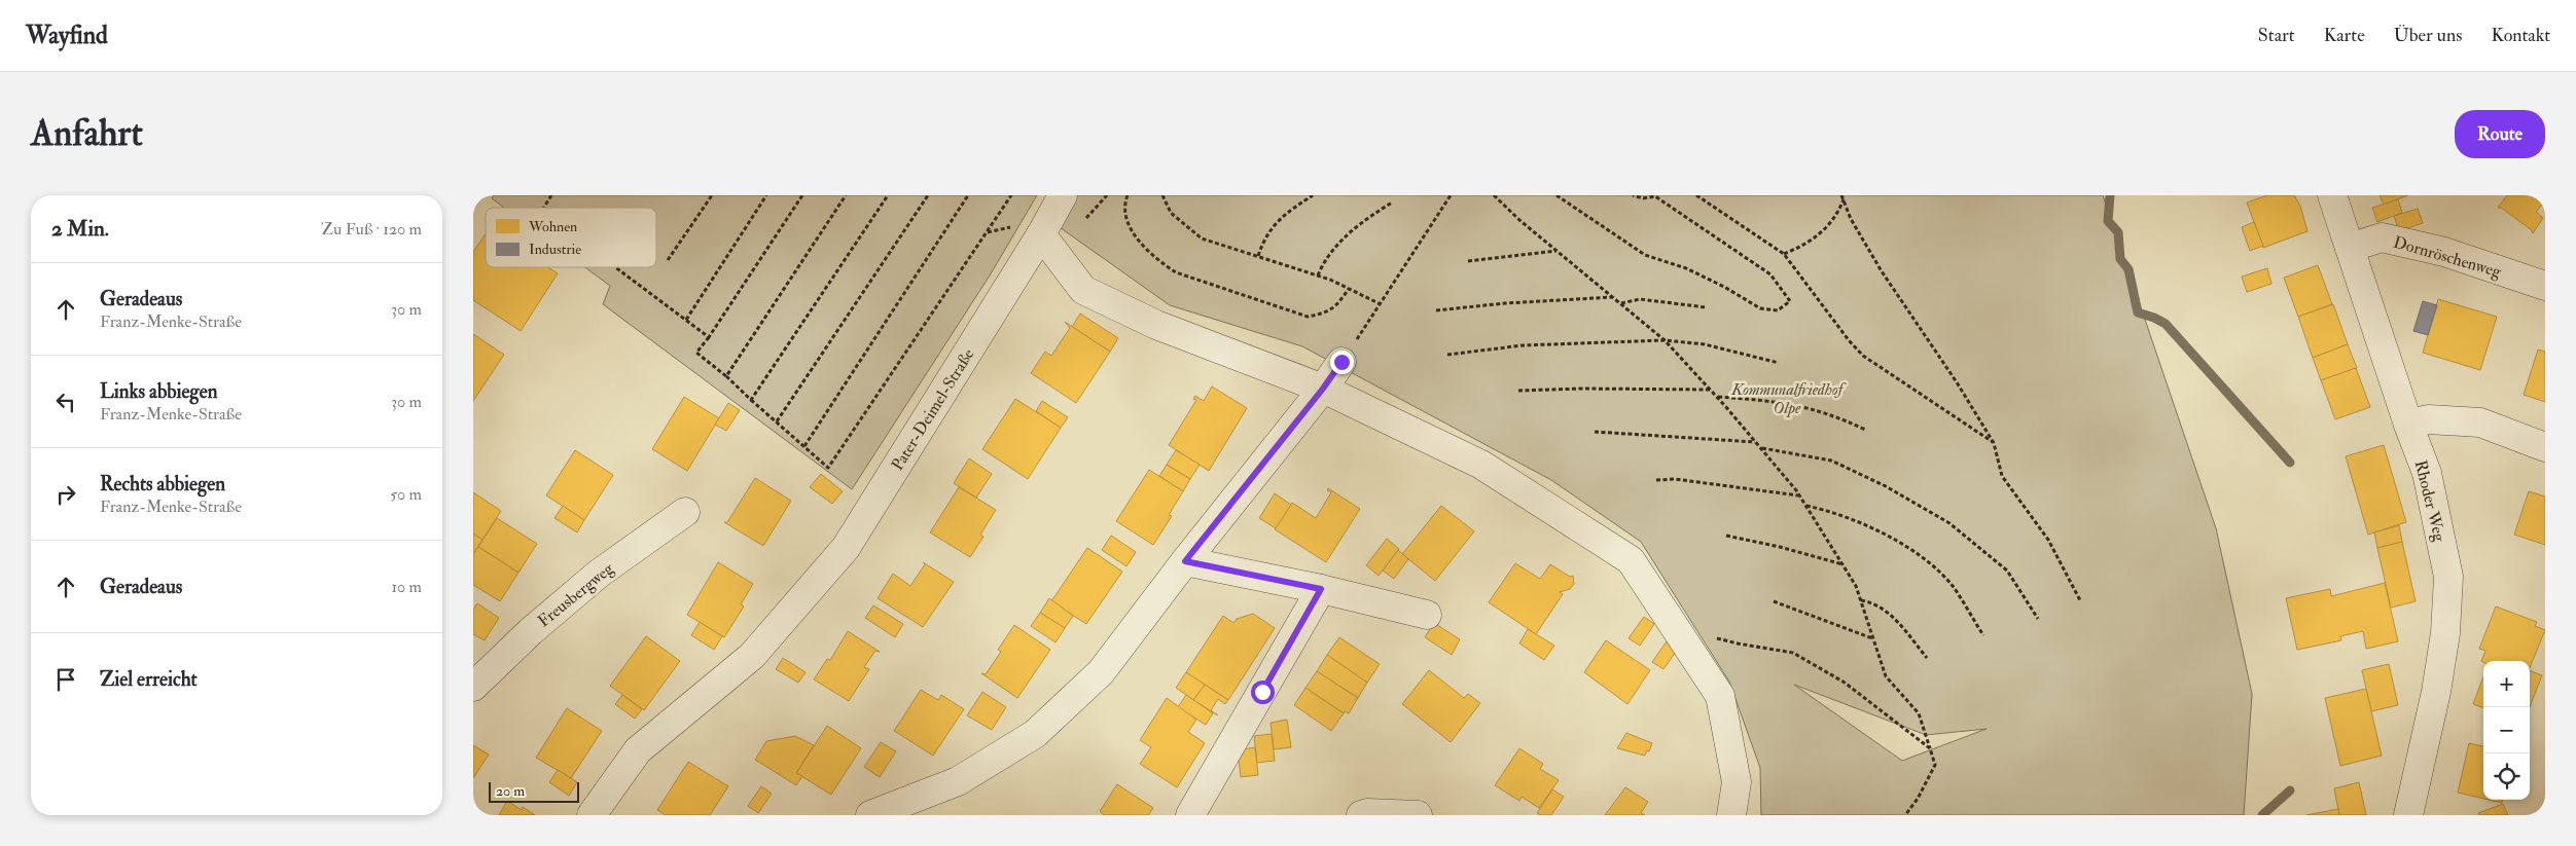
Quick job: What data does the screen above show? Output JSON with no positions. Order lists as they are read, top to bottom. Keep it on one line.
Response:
{"streets":{"street":["Dornröschenweg","Pater-Deimel-Straße","Rhoder Weg","Freusbergweg"]},"crossings":[["Dornröschenweg","Rhoder Weg"]],"parks":["Kommunalfriedhof Olpe"],"legend":["Wohnen","Industrie"],"scale_bar":"20 m","page":{"header":"Wayfind","nav":["Start","Karte","Über uns","Kontakt"],"buttons":"Route","title":"Anfahrt","heading":["2 Min.","Zu Fuß · 120 m"],"list":[["Geradeaus","Franz-Menke-Straße","30 m"],["Links abbiegen","Franz-Menke-Straße","30 m"],["Rechts abbiegen","Franz-Menke-Straße","50 m"],["Geradeaus","10 m"],"Ziel erreicht"],"map_buttons":["+","−"],"scale":"20 m"}}
